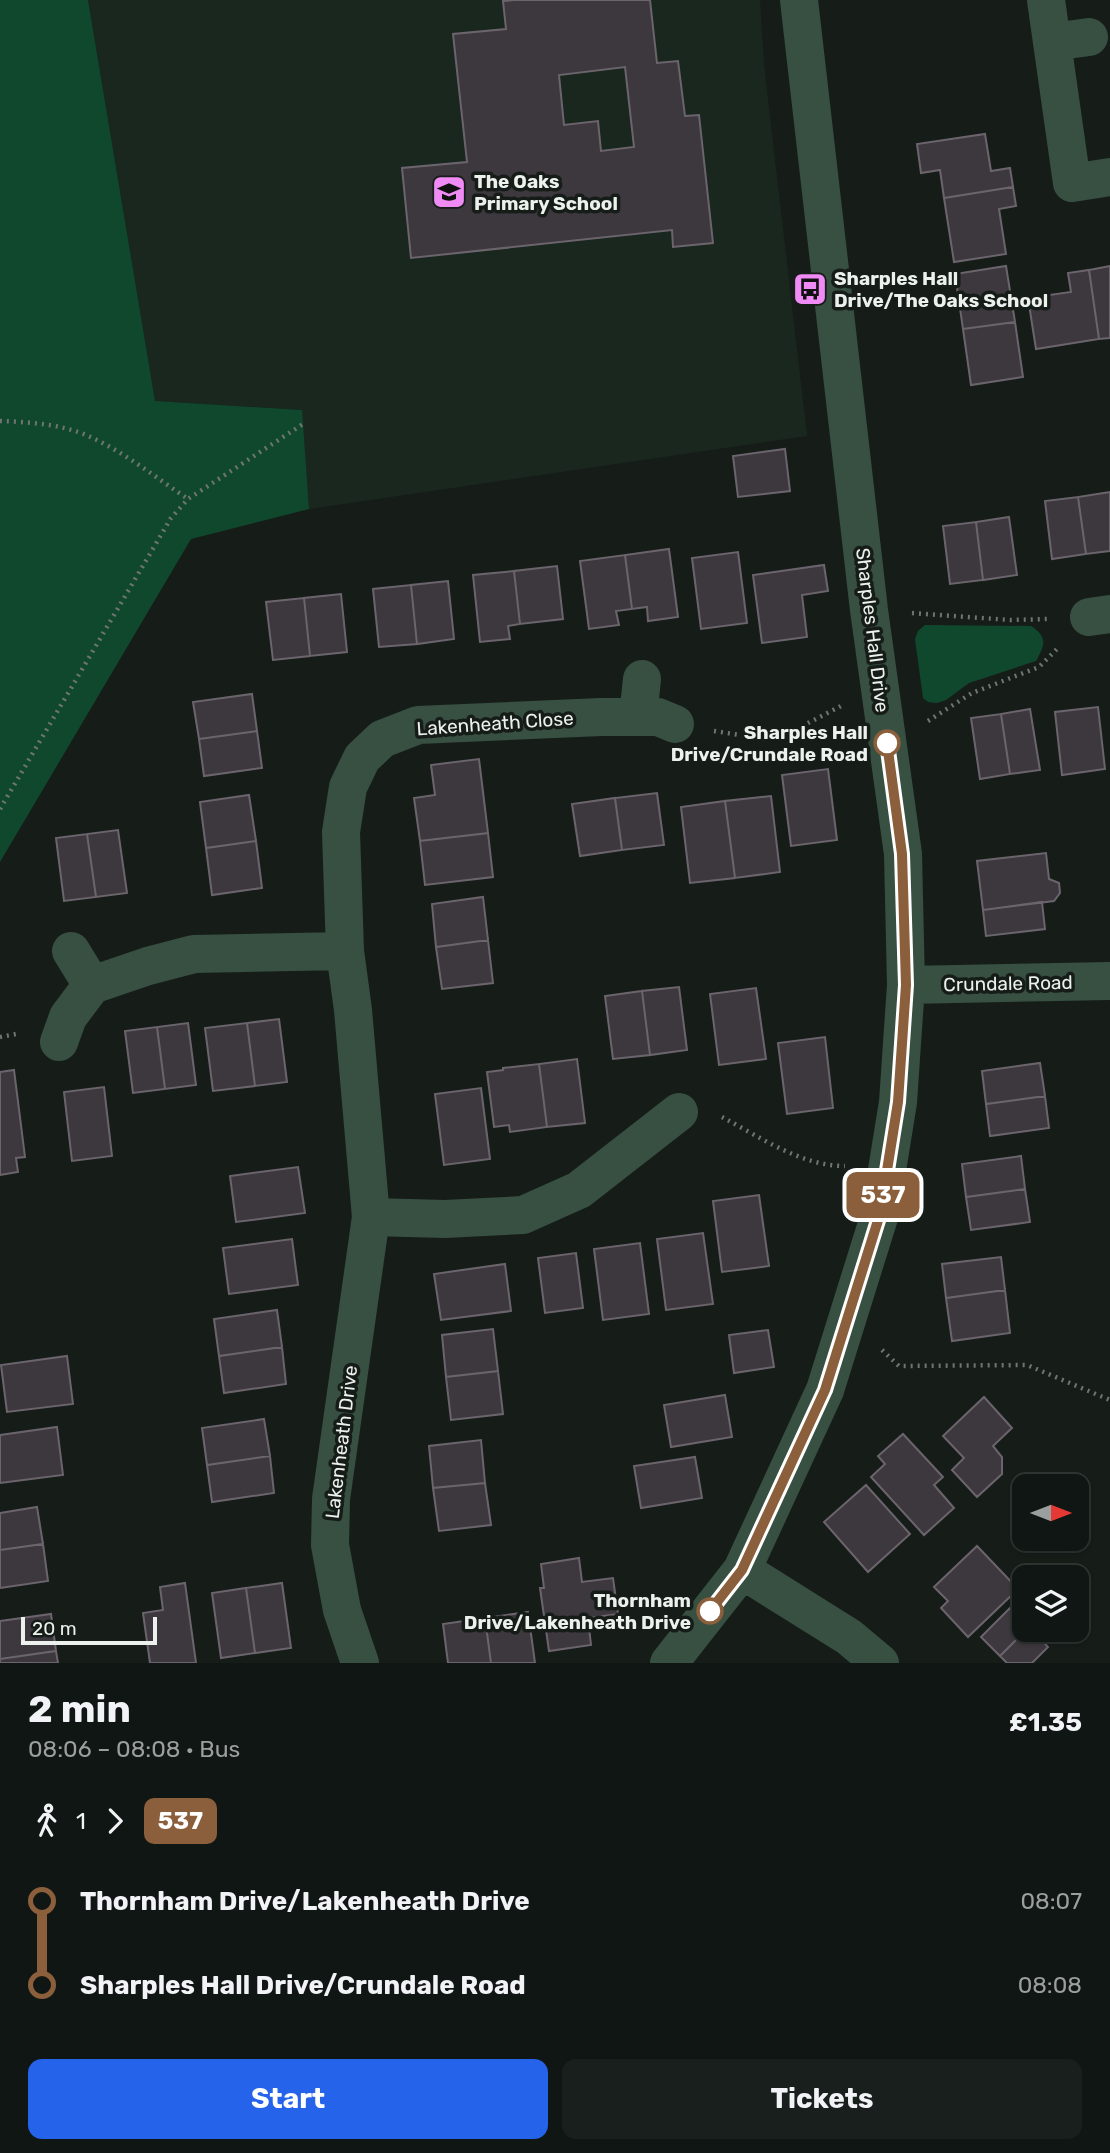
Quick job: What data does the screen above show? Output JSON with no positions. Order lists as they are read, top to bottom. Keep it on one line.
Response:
{"streets":{"street":["Sharples Hall Drive","Lakenheath Close","Crundale Road","Lakenheath Drive"]},"crossings":[["Sharples Hall Drive","Crundale Road"],["Lakenheath Close","Lakenheath Drive"]],"places":{"school or university":["The Oaks Primary School"],"bus stop":["Sharples Hall Drive/The Oaks School"],"other":["Sharples Hall Drive/Crundale Road","Thornham Drive/Lakenheath Drive"]},"lines":["bus line 537"],"scale_bar":"20 m","north":"right","page":{"on_map":"537","scale":"20 m","heading":["2 min","08:06 – 08:08 · Bus","£1.35"],"legs":["1","537"],"list":[{"name":"Thornham Drive/Lakenheath Drive","value":"08:07"},{"name":"Sharples Hall Drive/Crundale Road","value":"08:08"}],"buttons":["Start","Tickets"]}}
